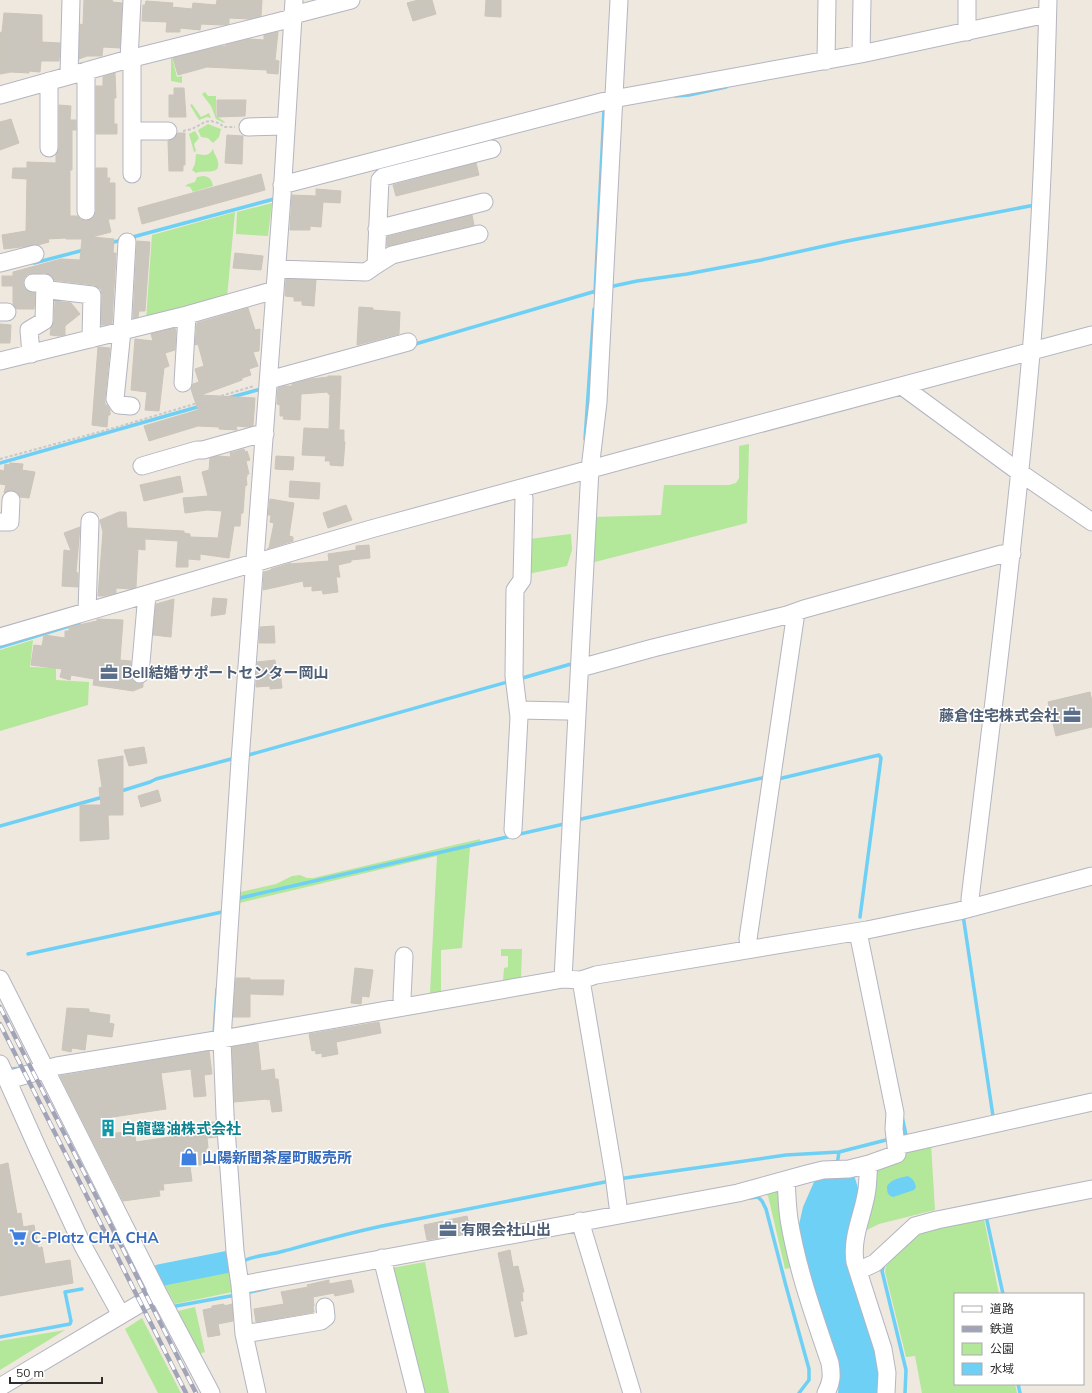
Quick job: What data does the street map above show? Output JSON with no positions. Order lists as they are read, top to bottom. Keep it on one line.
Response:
{"places":{"office":["Bell結婚サポートセンター岡山","藤倉住宅株式会社","有限会社山出"],"building":["白龍醤油株式会社"],"shop":["山陽新聞茶屋町販売所"],"supermarket":["C-Platz CHA CHA"]},"legend":["道路","鉄道","公園","水域"],"scale_bar":"50 m"}
